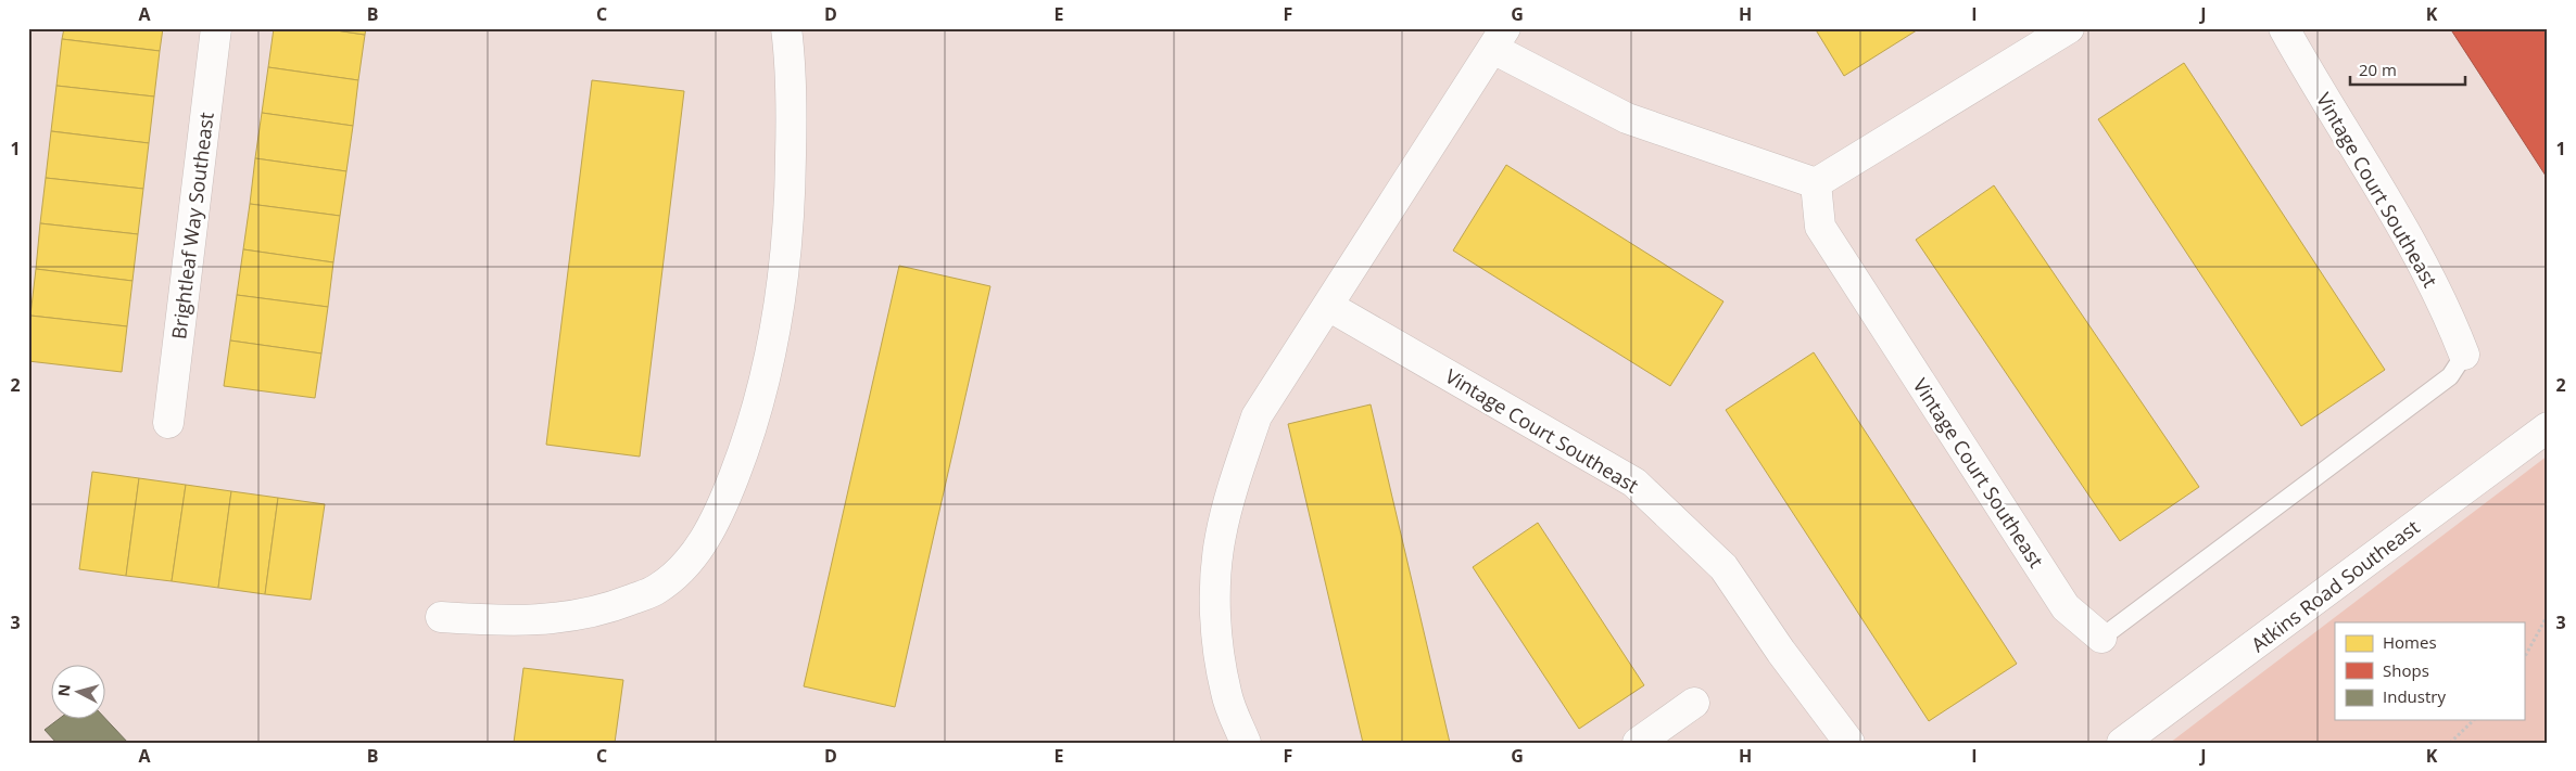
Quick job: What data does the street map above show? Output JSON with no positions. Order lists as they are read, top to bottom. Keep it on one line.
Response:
{"streets":{"street":["Vintage Court Southeast","Brightleaf Way Southeast","Atkins Road Southeast"]},"legend":["Homes","Shops","Industry"],"scale_bar":"20 m","north":"left","grid":{"columns":["A","B","C","D","E","F","G","H","I","J","K"],"rows":["1","2","3"]}}
